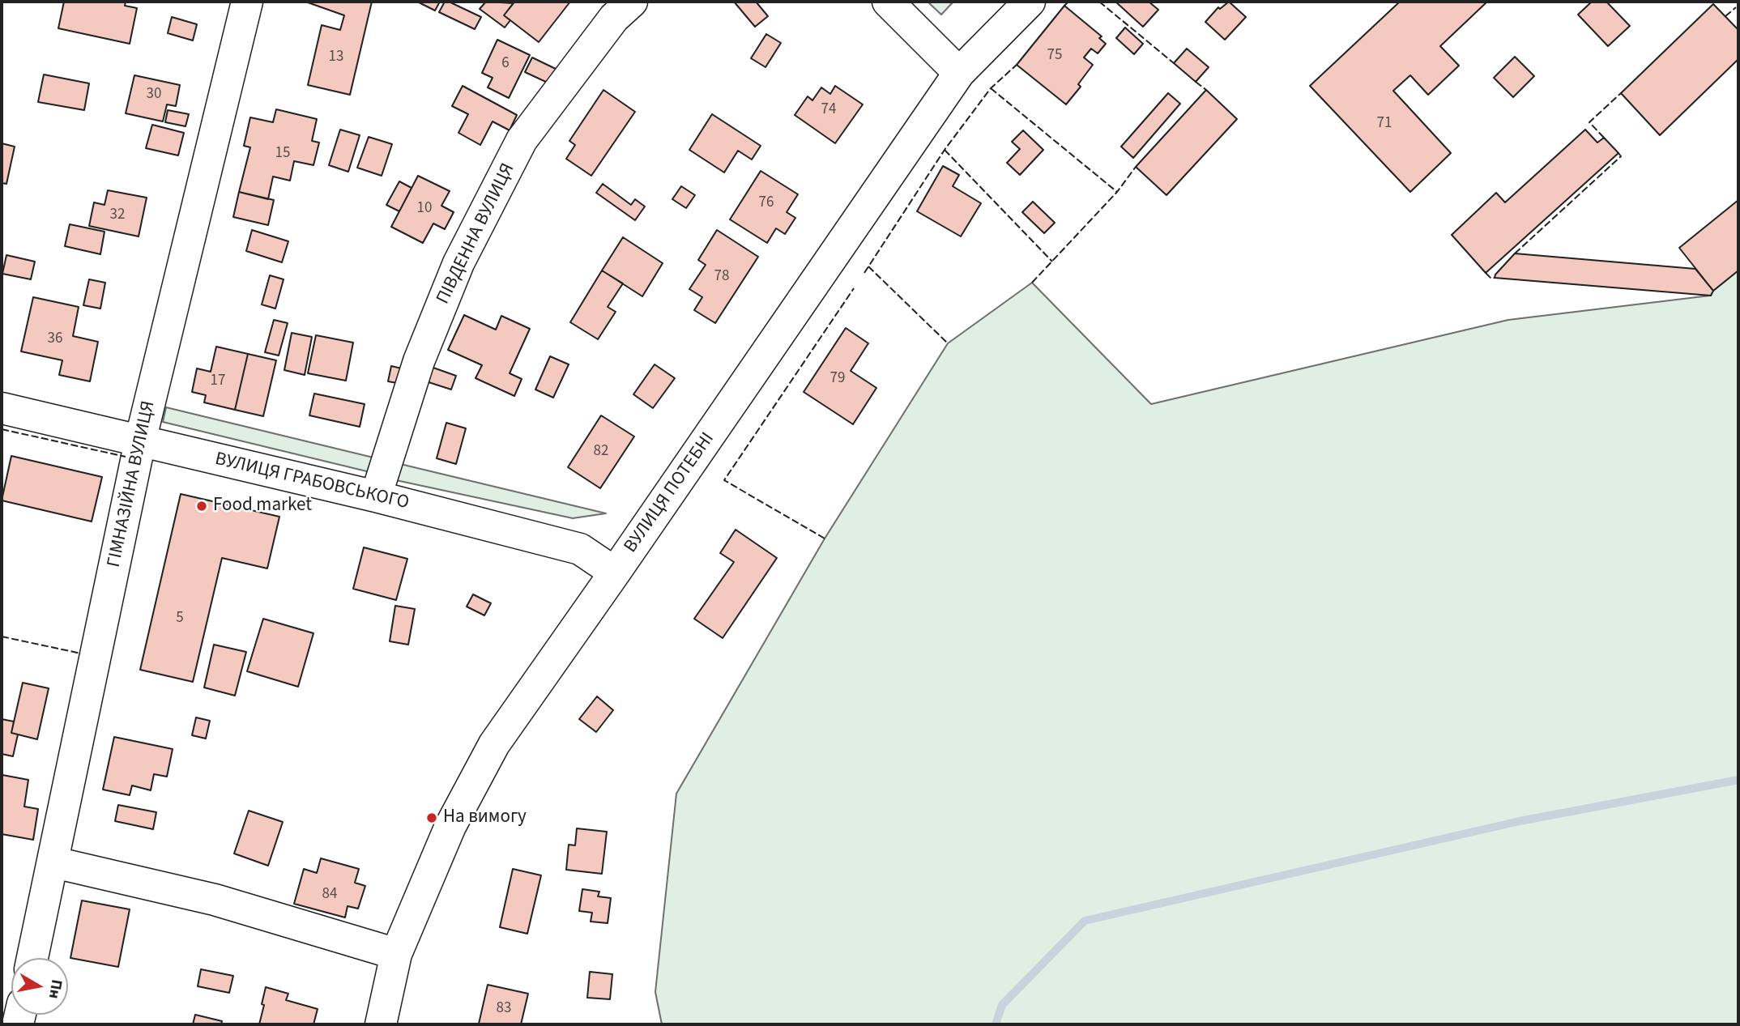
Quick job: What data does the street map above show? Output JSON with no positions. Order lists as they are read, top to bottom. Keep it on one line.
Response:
{"streets":{"street":["ПІВДЕННА ВУЛИЦЯ","ВУЛИЦЯ ГРАБОВСЬКОГО","ГІМНАЗІЙНА ВУЛИЦЯ","ВУЛИЦЯ ПОТЕБНІ"]},"crossings":[["ПІВДЕННА ВУЛИЦЯ","ВУЛИЦЯ ГРАБОВСЬКОГО"],["ВУЛИЦЯ ГРАБОВСЬКОГО","ГІМНАЗІЙНА ВУЛИЦЯ"],["ВУЛИЦЯ ГРАБОВСЬКОГО","ВУЛИЦЯ ПОТЕБНІ"]],"places":["Food market","На вимогу"],"house_numbers":["75","13","6","30","74","71","15","76","10","32","78","36","79","17","82","5","84","83"],"north":"right"}
